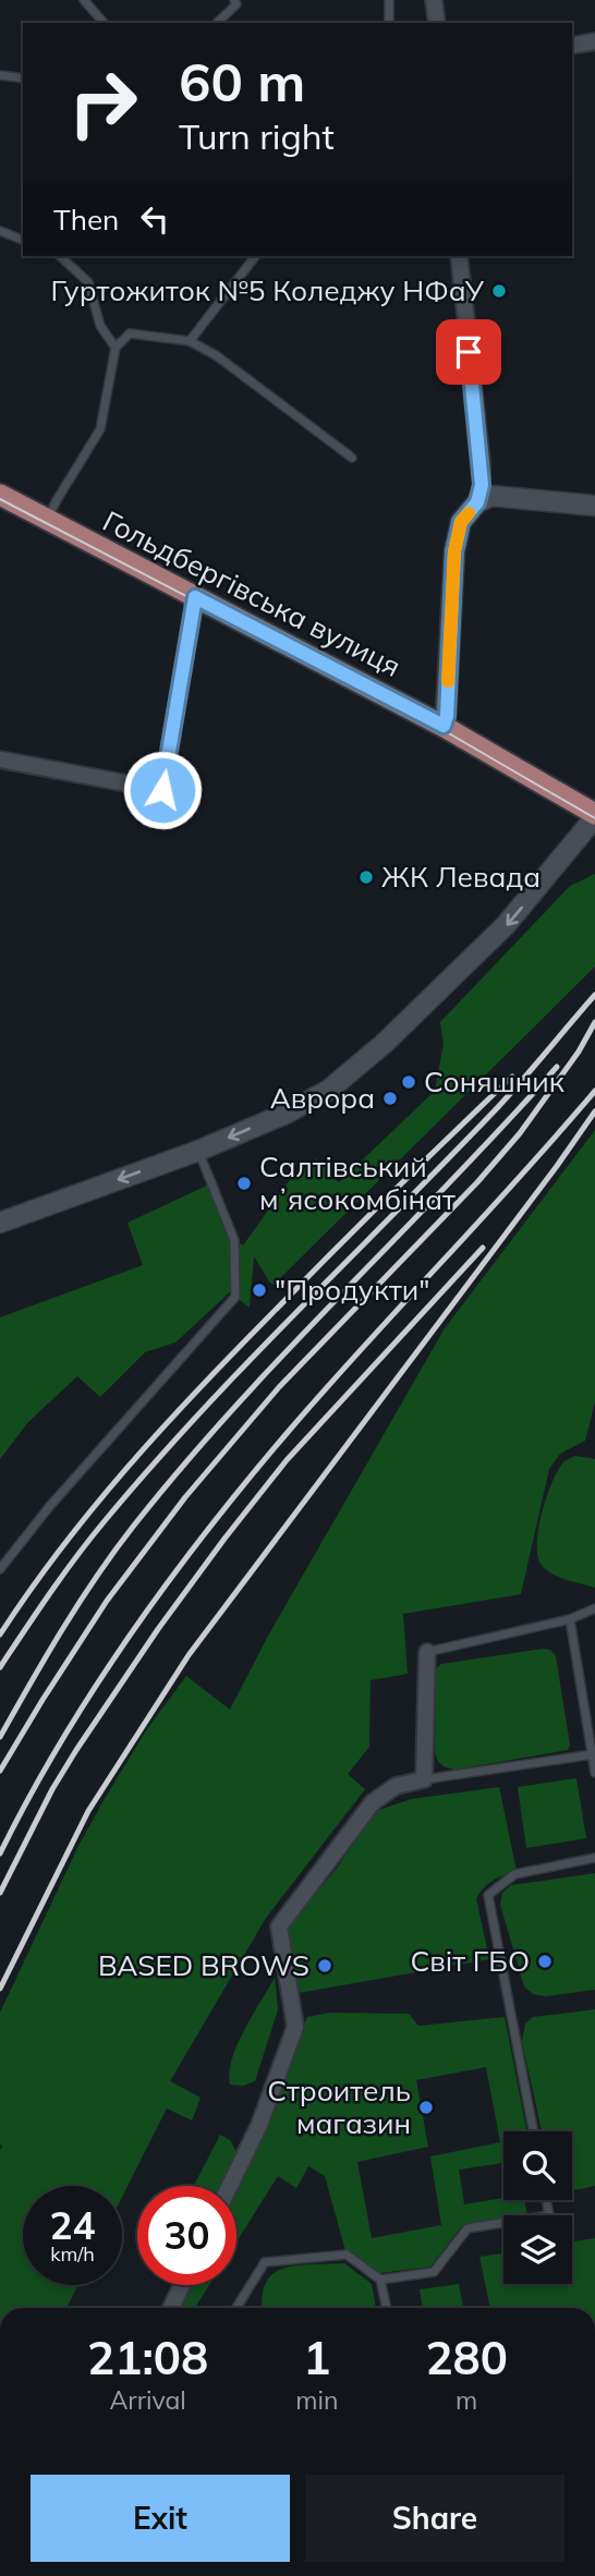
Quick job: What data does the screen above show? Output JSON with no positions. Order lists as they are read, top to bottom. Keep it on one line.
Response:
{"streets":{"main road":["Гольдбергівська вулиця"]},"places":["Гуртожиток №5 Коледжу НФаУ","ЖК Левада","Соняшник","Аврора","Салтівський мʼясокомбінат","\"Продукти\"","Світ ГБО","BASED BROWS","Строитель магазин"],"page":{"turn":["60 m","Turn right"],"then":"Then","speed":"24 km/h","limit":"30","eta":["21:08","Arrival","1","min","280","m"],"buttons":["Exit","Share"]}}
